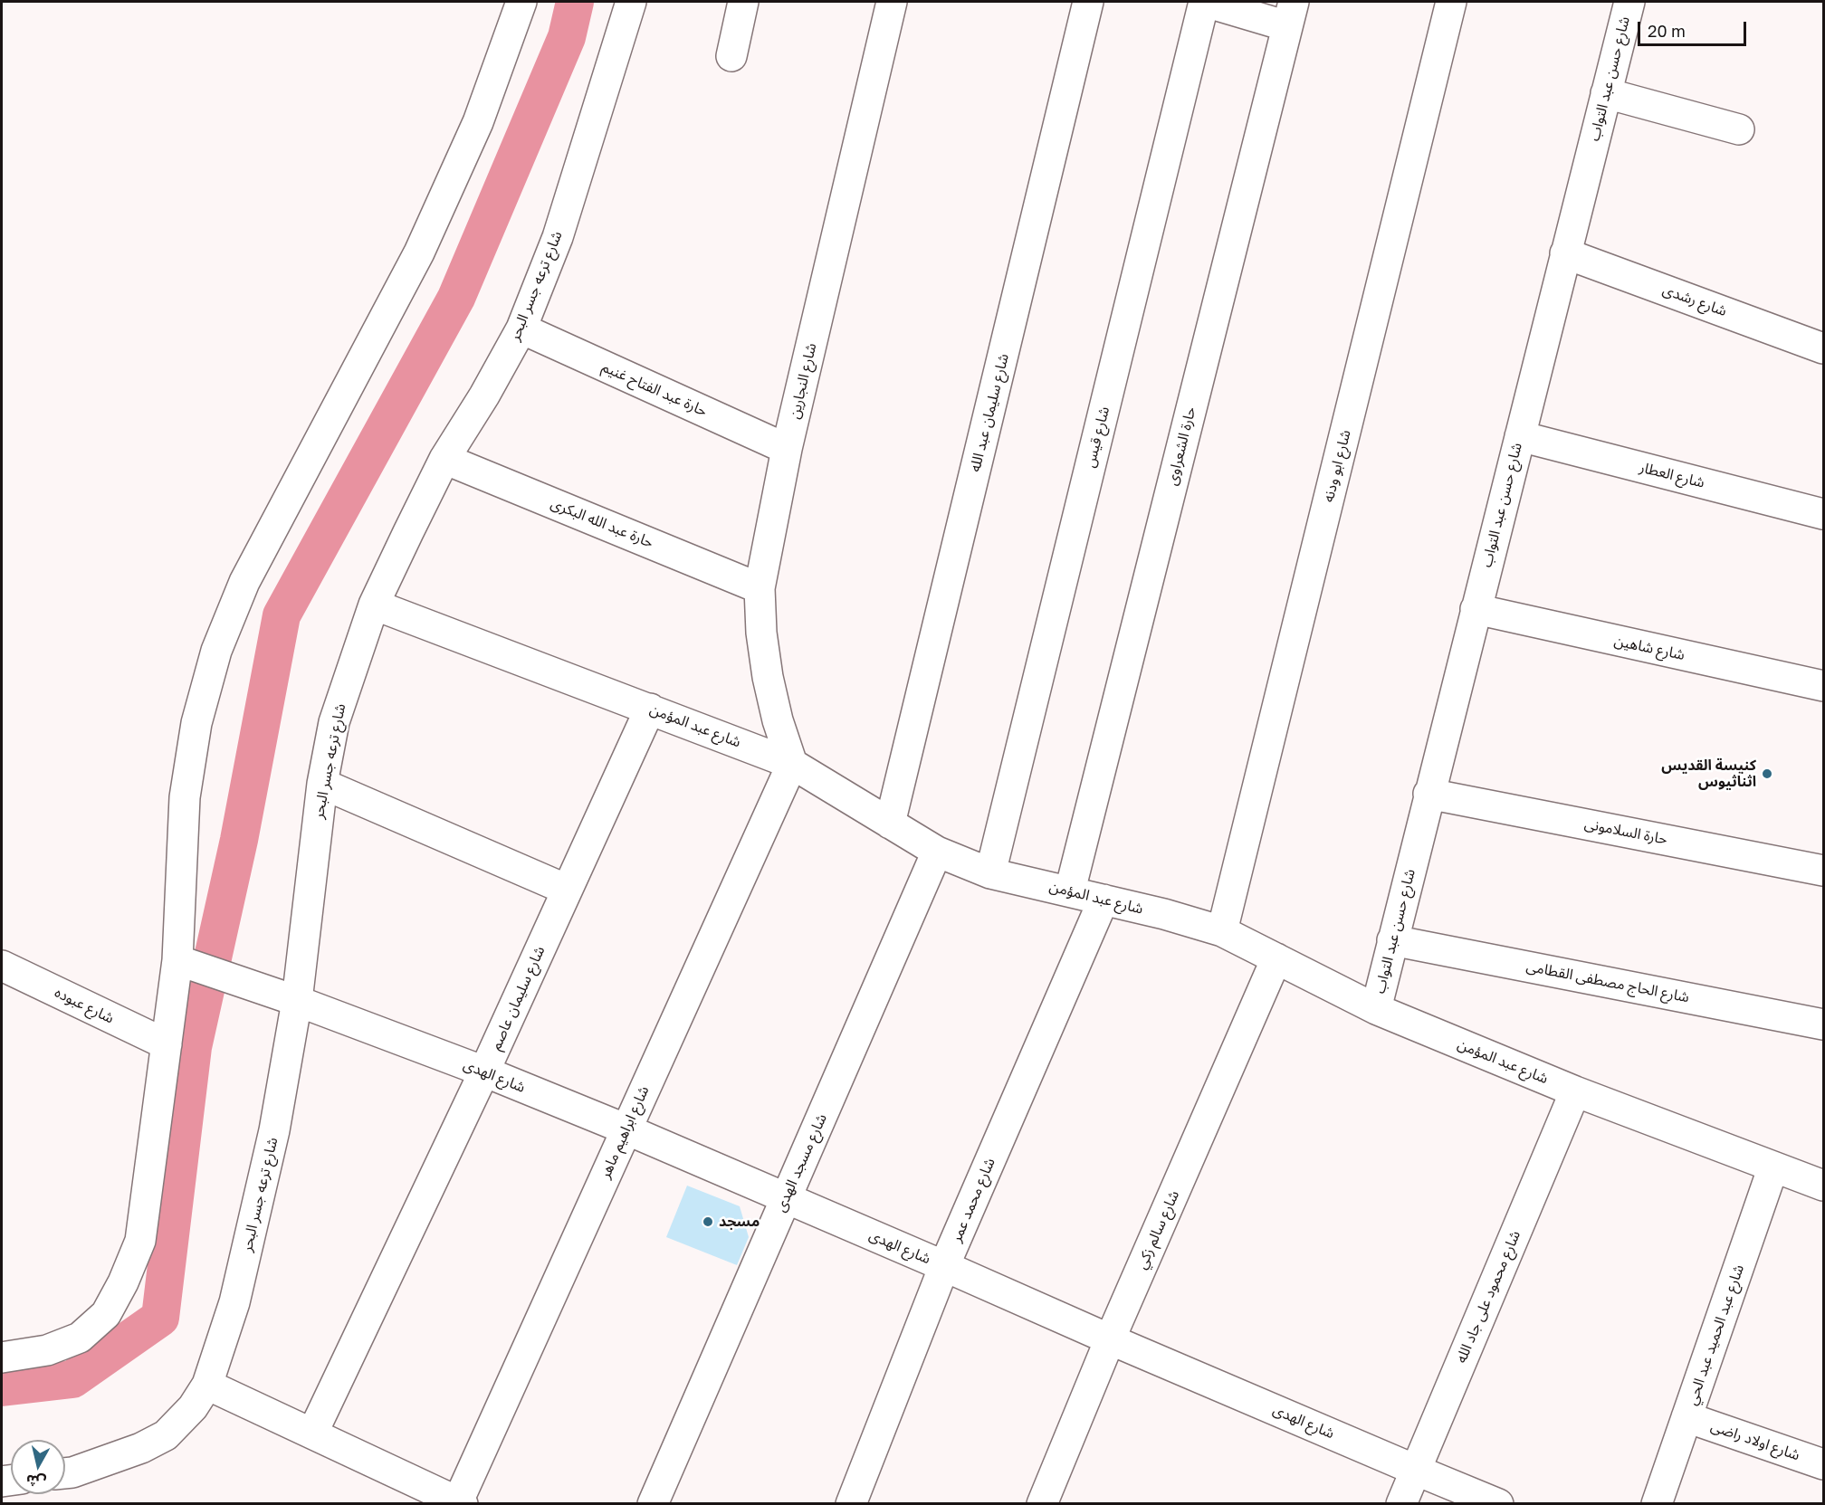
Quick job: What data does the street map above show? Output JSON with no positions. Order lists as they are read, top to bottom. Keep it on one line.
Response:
{"streets":{"street":["شارع حسن عبد التواب","شارع ترعه جسر البحر","شارع رشدى","شارع النجارين","حارة عبد الفتاح غنيم","شارع سليمان عبد الله","شارع قيس","حارة الشعراوى","شارع ابو ودنه","شارع العطار","حارة عبد الله البكرى","شارع شاهين","شارع عبد المؤمن","حارة السلامونى","شارع الحاج مصطفى القطامى","شارع سليمان عاصم","شارع عبوده","شارع الهدى","شارع ابراهيم ماهر","شارع مسجد الهدى","شارع محمد عمر","شارع سالم زكي","شارع محمود على جاد الله","شارع عبد الحميد عبد الحي","شارع اولاد راضى"]},"crossings":[["شارع حسن عبد التواب","شارع رشدى"],["شارع حسن عبد التواب","شارع العطار"],["شارع حسن عبد التواب","شارع شاهين"],["شارع حسن عبد التواب","شارع عبد المؤمن"],["شارع حسن عبد التواب","حارة السلامونى"],["شارع حسن عبد التواب","شارع الحاج مصطفى القطامى"],["شارع ترعه جسر البحر","حارة عبد الفتاح غنيم"],["شارع ترعه جسر البحر","حارة عبد الله البكرى"],["شارع ترعه جسر البحر","شارع عبد المؤمن"],["شارع ترعه جسر البحر","شارع الهدى"],["شارع النجارين","حارة عبد الفتاح غنيم"],["شارع النجارين","حارة عبد الله البكرى"],["شارع النجارين","شارع عبد المؤمن"],["شارع النجارين","شارع ابراهيم ماهر"],["شارع سليمان عبد الله","شارع عبد المؤمن"],["شارع قيس","شارع عبد المؤمن"],["حارة الشعراوى","شارع عبد المؤمن"],["شارع ابو ودنه","شارع عبد المؤمن"],["شارع عبد المؤمن","شارع سليمان عاصم"],["شارع عبد المؤمن","شارع ابراهيم ماهر"],["شارع عبد المؤمن","شارع مسجد الهدى"],["شارع عبد المؤمن","شارع محمد عمر"],["شارع عبد المؤمن","شارع سالم زكي"],["شارع عبد المؤمن","شارع محمود على جاد الله"],["شارع عبد المؤمن","شارع عبد الحميد عبد الحي"],["شارع سليمان عاصم","شارع الهدى"],["شارع الهدى","شارع ابراهيم ماهر"],["شارع الهدى","شارع مسجد الهدى"],["شارع الهدى","شارع محمد عمر"],["شارع الهدى","شارع سالم زكي"],["شارع الهدى","شارع محمود على جاد الله"],["شارع عبد الحميد عبد الحي","شارع اولاد راضى"]],"places":["كنيسة القديس اثناثيوس","مسجد"],"scale_bar":"20 m","north":"bottom"}
